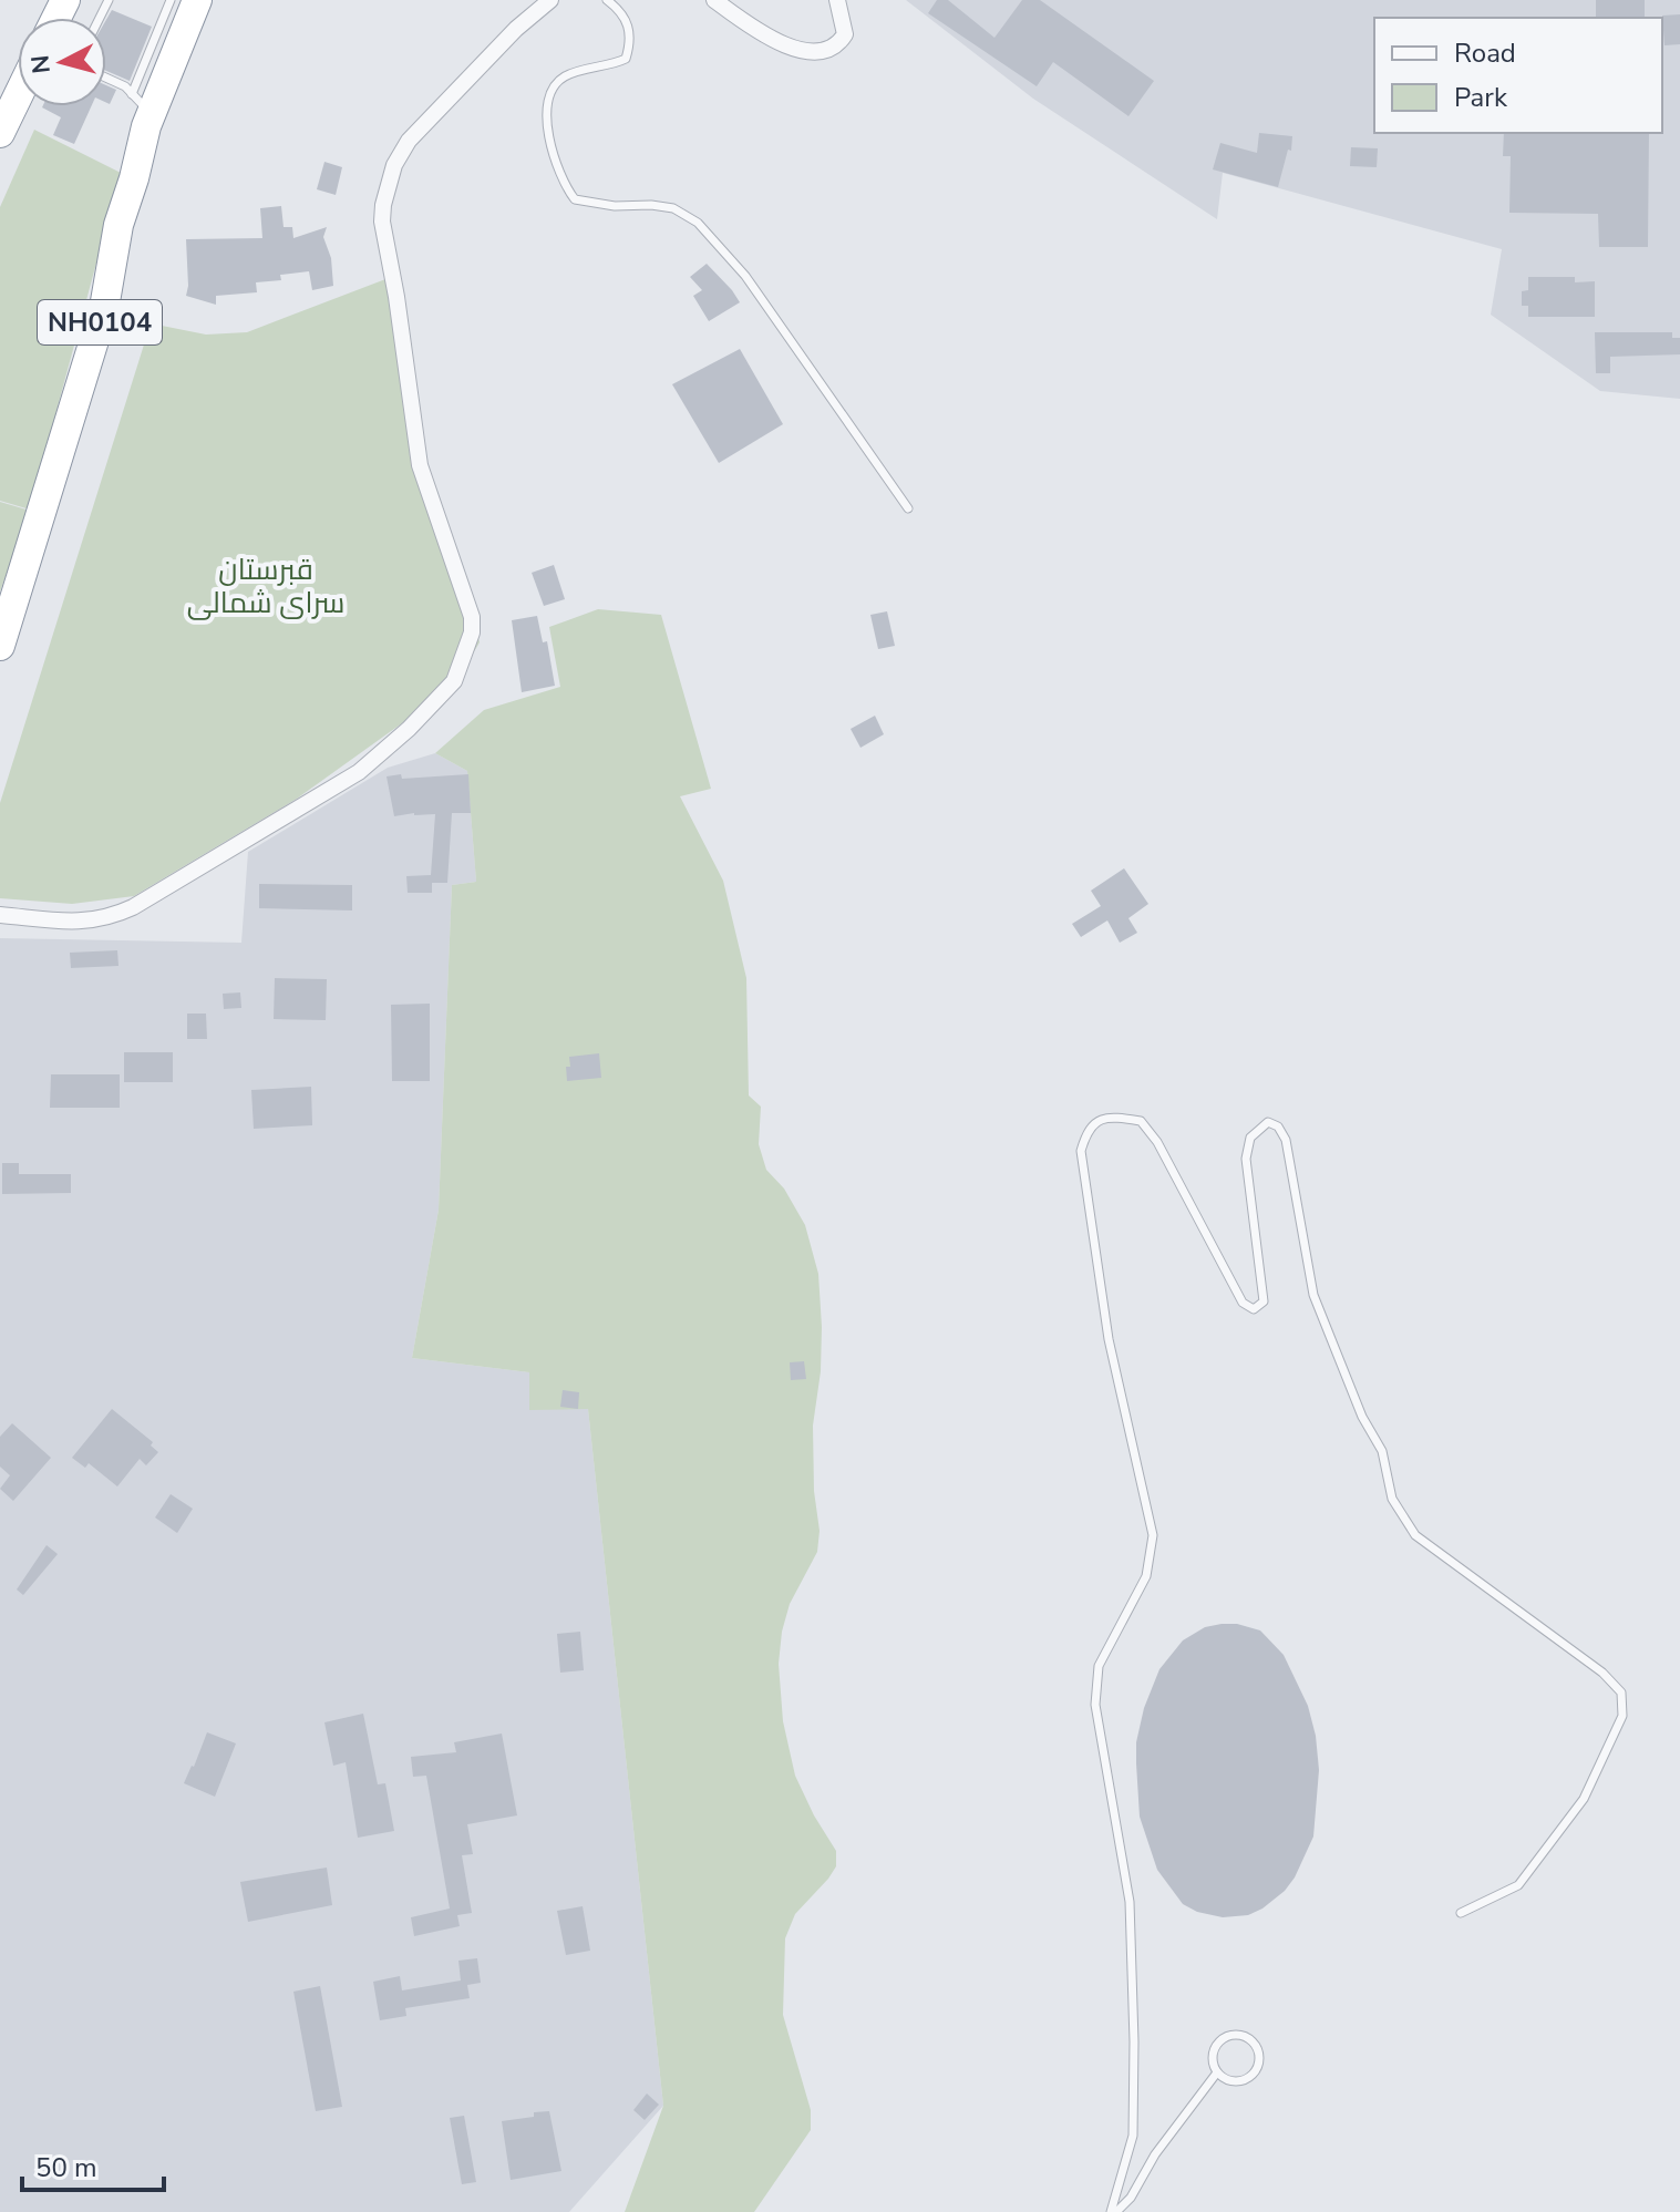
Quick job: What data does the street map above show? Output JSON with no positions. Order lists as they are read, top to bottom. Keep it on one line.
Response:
{"streets":{"highway":["NH0104"]},"parks":["قبرستان سرای شمالی"],"legend":["Road","Park"],"scale_bar":"50 m","north":"left"}
